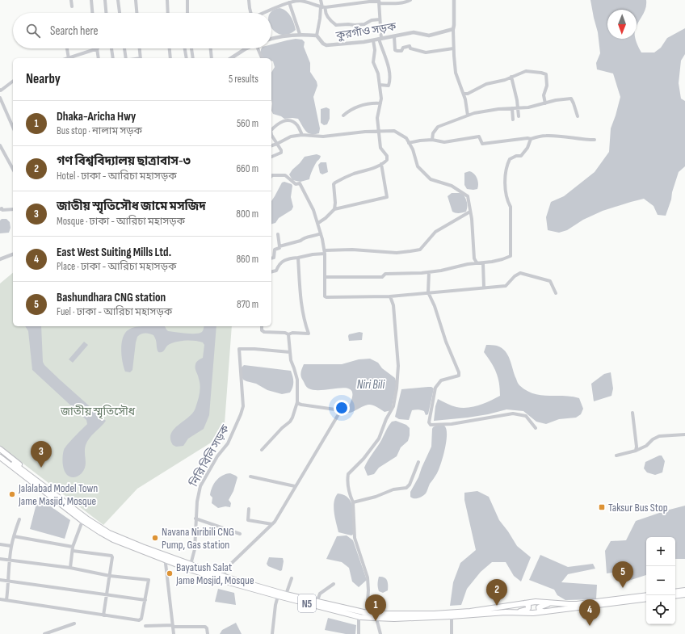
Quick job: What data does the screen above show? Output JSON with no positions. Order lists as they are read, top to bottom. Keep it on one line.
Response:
{"streets":{"highway":["N5"],"street":["কুরগাঁও সড়ক","নিরি বিলি সড়ক"]},"water":["Niri Bili"],"parks":["জাতীয় স্মৃতিসৌধ"],"places":{"other":["Jalalabad Model Town Jame Masjid, Mosque","Navana Niribili CNG Pump, Gas station","Bayatush Salat Jame Mosjid, Mosque"],"transit":["Taksur Bus Stop"]},"north":"bottom","page":{"search":"Search here","heading":["Nearby","5 results"],"list":[{"mark":"1","name":"Dhaka-Aricha Hwy","note":"Bus stop · নালাম সড়ক","value":"560 m"},{"mark":"2","name":"গণ বিশ্ববিদ্যালয় ছাত্রাবাস-৩","note":"Hotel · ঢাকা - আরিচা মহাসড়ক","value":"660 m"},{"mark":"3","name":"জাতীয় স্মৃতিসৌধ জামে মসজিদ","note":"Mosque · ঢাকা - আরিচা মহাসড়ক","value":"800 m"},{"mark":"4","name":"East West Suiting Mills Ltd.","note":"Place · ঢাকা - আরিচা মহাসড়ক","value":"860 m"},{"mark":"5","name":"Bashundhara CNG station","note":"Fuel · ঢাকা - আরিচা মহাসড়ক","value":"870 m"}],"pins":["3","5","2","1","4"],"map_buttons":["+","−"]}}
